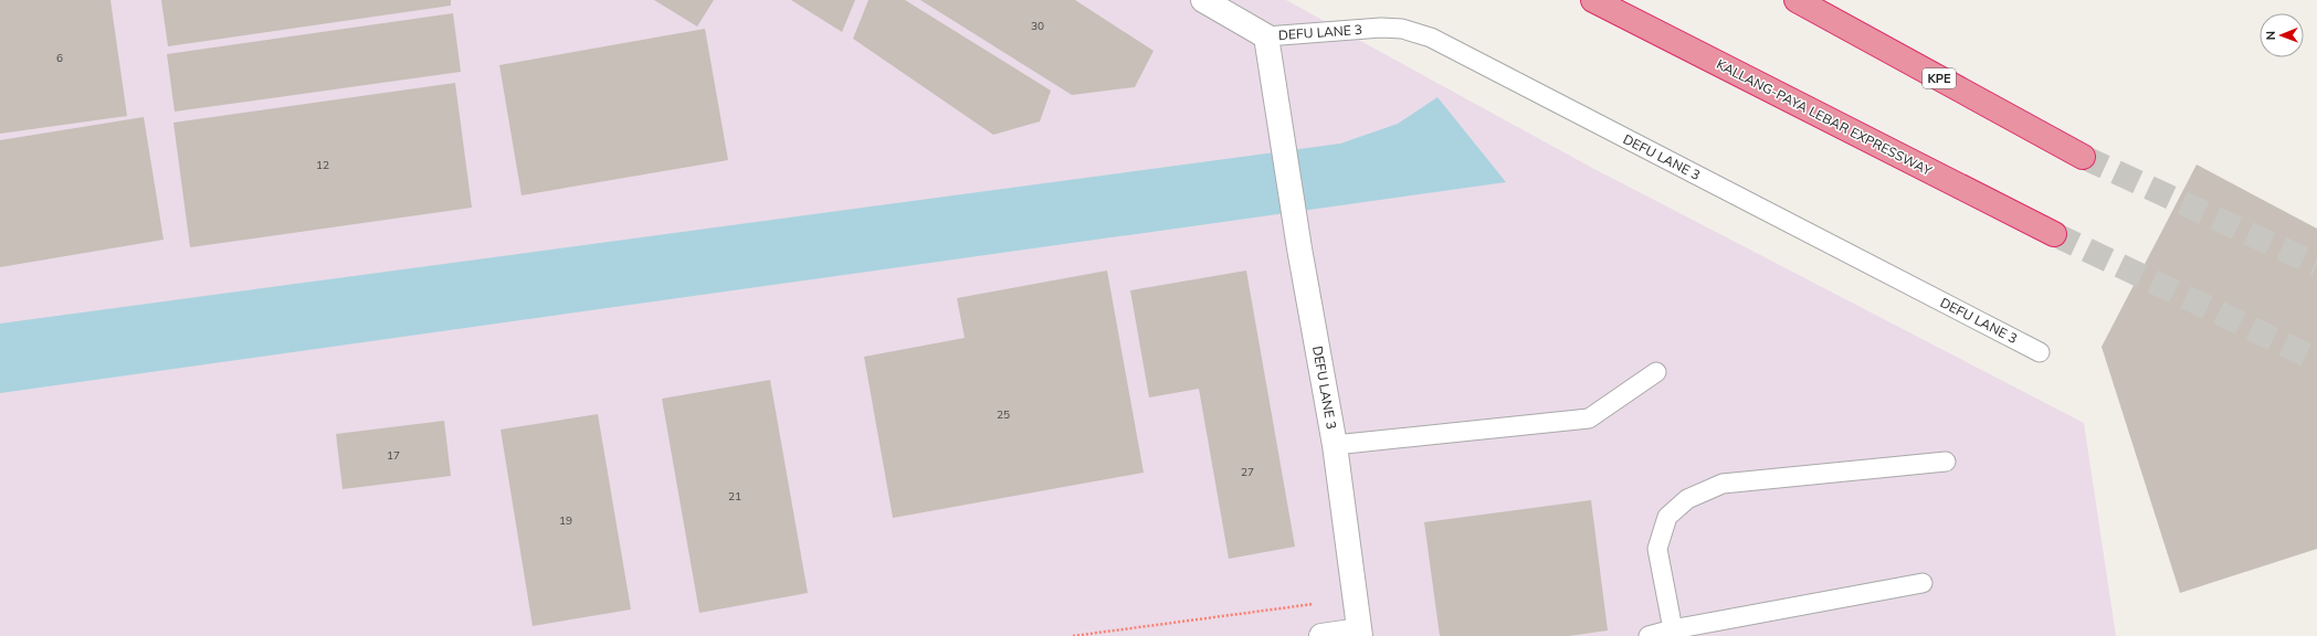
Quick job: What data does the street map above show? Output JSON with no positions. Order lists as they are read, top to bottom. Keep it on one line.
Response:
{"streets":{"highway":["KPE","KALLANG-PAYA LEBAR EXPRESSWAY"],"street":["DEFU LANE 3"]},"house_numbers":["30","6","12","25","17","27","21","19"],"north":"left"}
